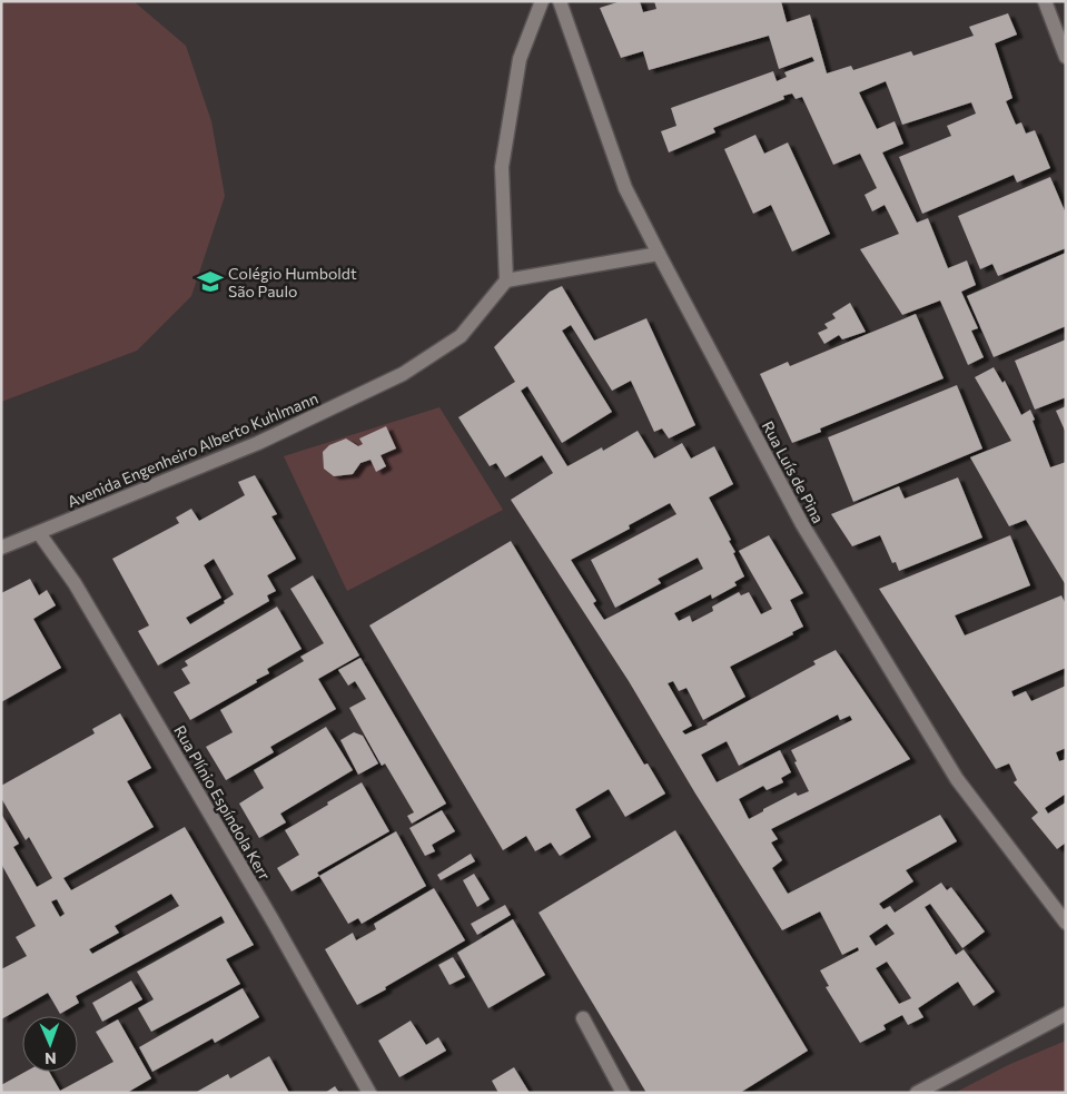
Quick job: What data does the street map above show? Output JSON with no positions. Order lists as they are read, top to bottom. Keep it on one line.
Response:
{"streets":{"street":["Avenida Engenheiro Alberto Kuhlmann","Rua Luís de Pina","Rua Plínio Espíndola Kerr"]},"crossings":[["Avenida Engenheiro Alberto Kuhlmann","Rua Plínio Espíndola Kerr"]],"places":{"school or university":["Colégio Humboldt São Paulo"]},"north":"bottom"}
